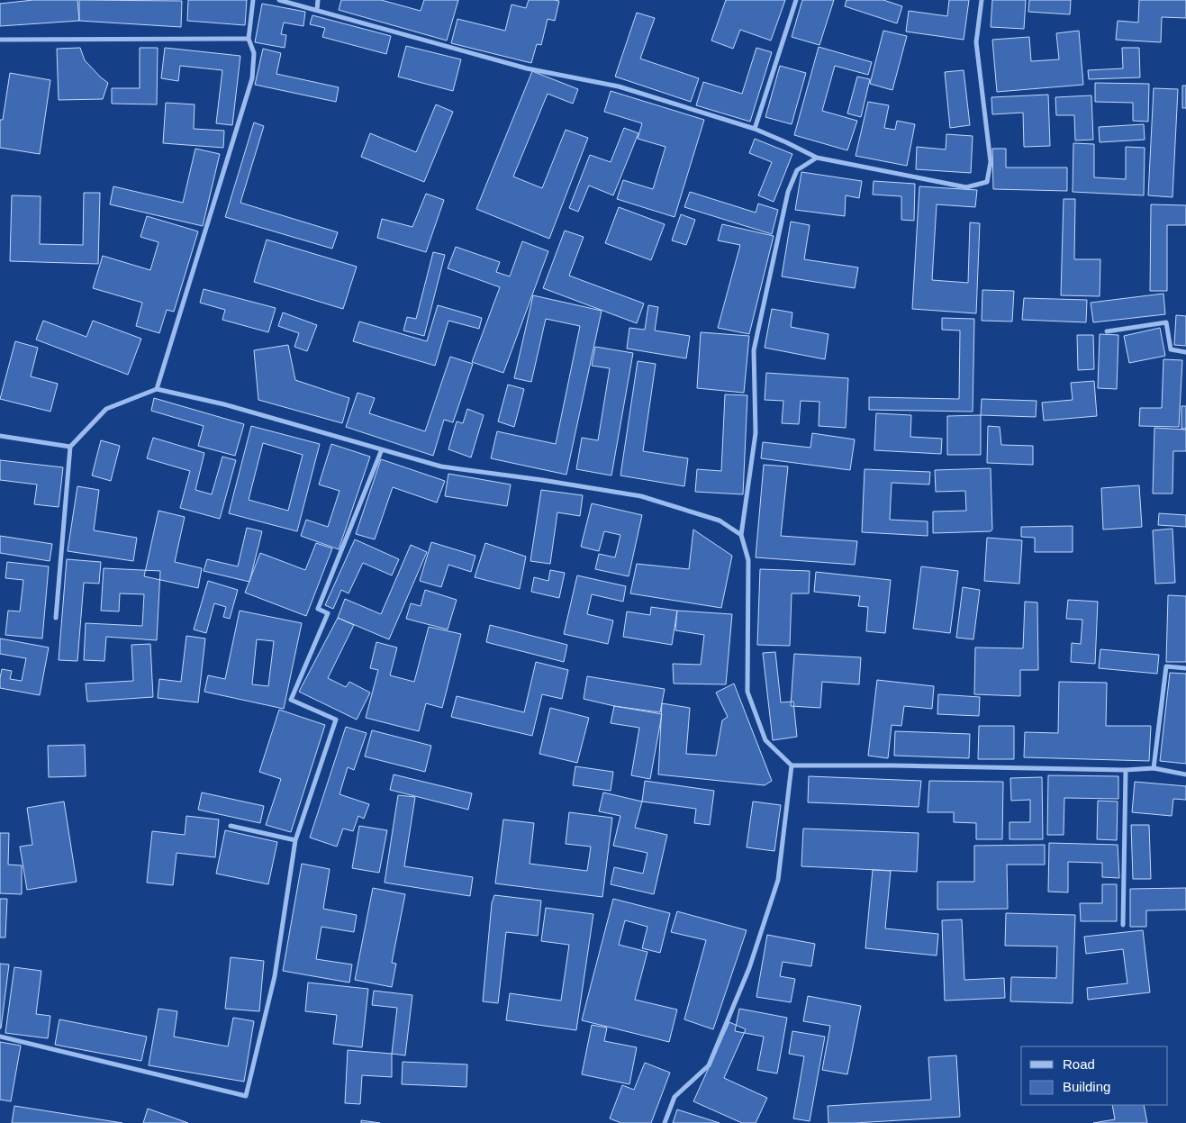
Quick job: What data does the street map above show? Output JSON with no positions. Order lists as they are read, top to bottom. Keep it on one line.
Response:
{"legend":["Road","Building"]}
